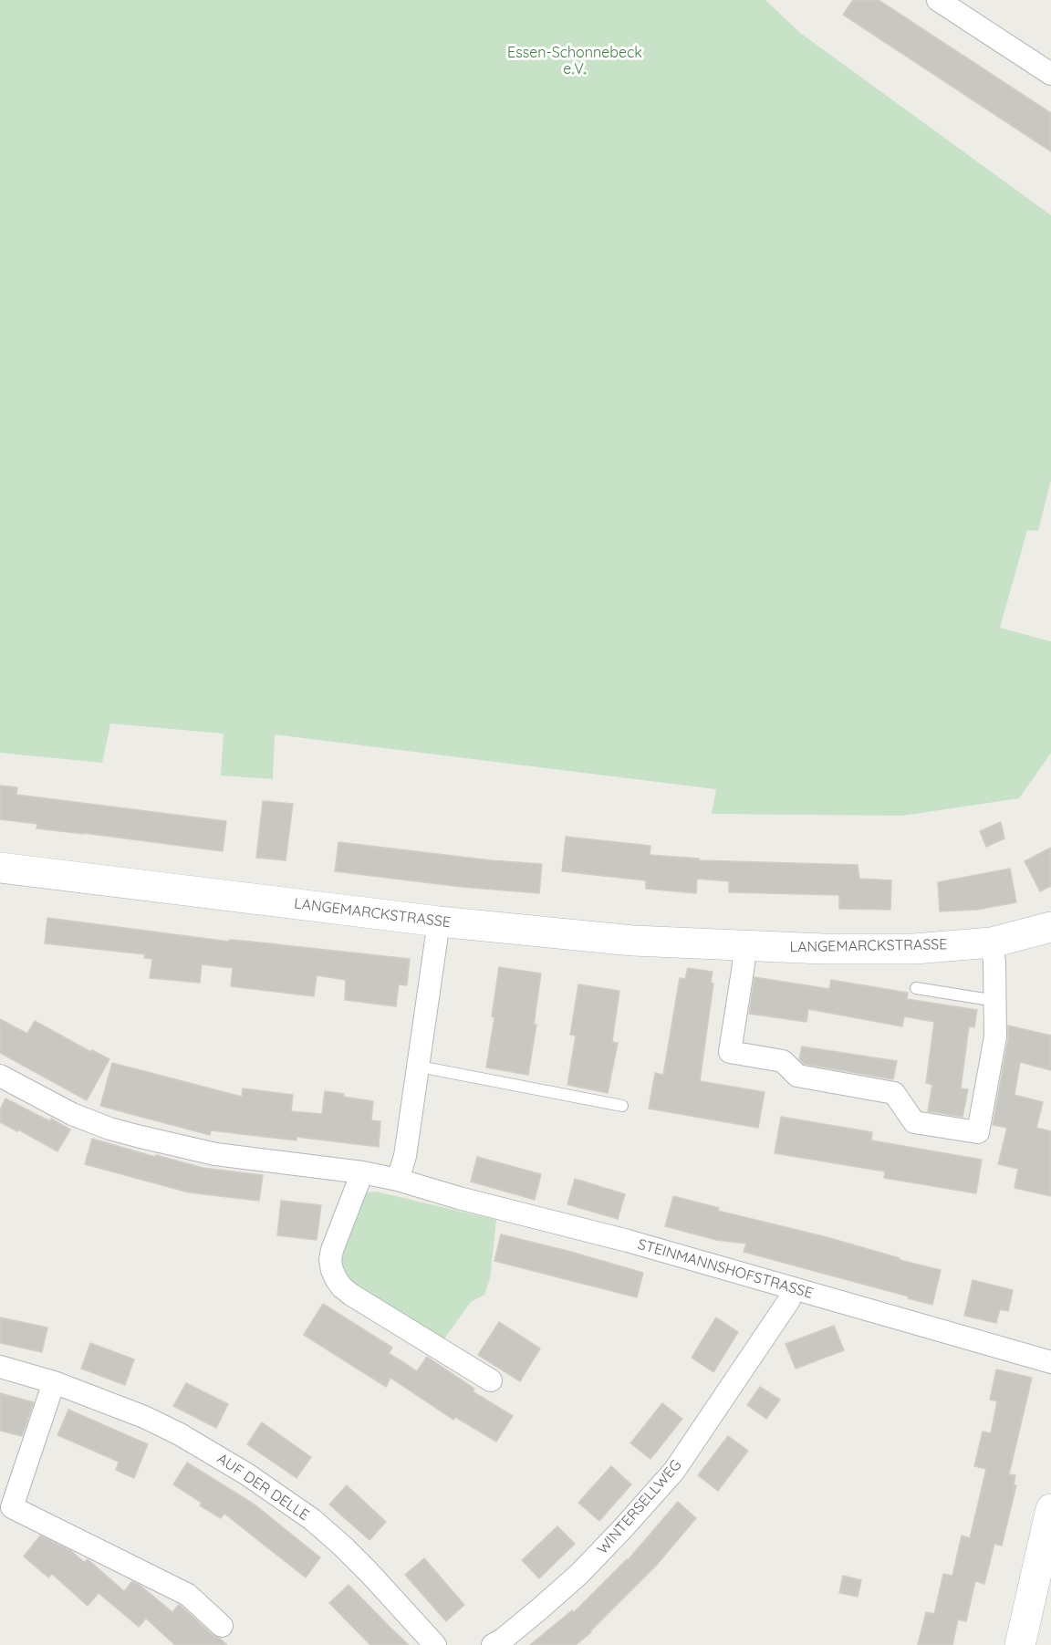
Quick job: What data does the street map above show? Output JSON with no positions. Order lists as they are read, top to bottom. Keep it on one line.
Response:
{"streets":{"street":["LANGEMARCKSTRASSE","STEINMANNSHOFSTRASSE","AUF DER DELLE","WINTERSELLWEG"]},"crossings":[["STEINMANNSHOFSTRASSE","WINTERSELLWEG"]],"parks":["Essen-Schonnebeck e.V."]}
